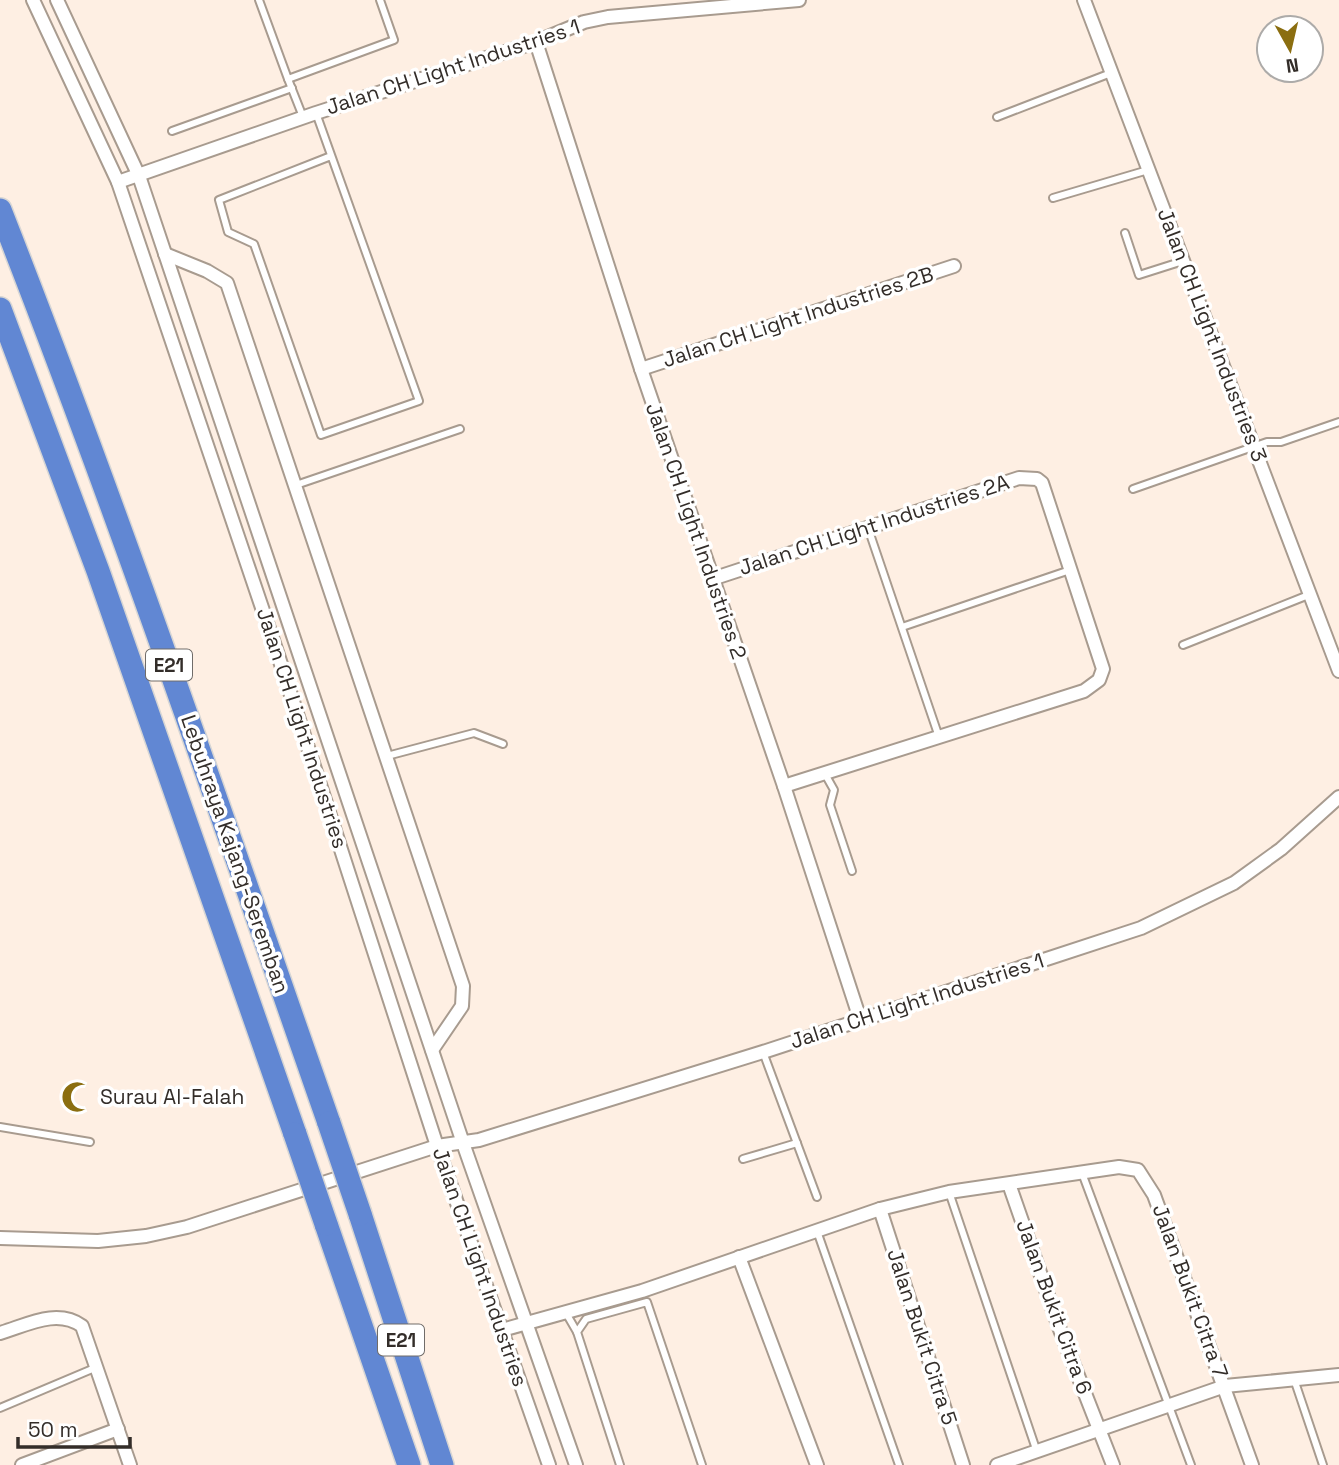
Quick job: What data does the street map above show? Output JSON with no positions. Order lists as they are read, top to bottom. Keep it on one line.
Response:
{"streets":{"highway":["E21","Lebuhraya Kajang-Seremban"],"street":["Jalan CH Light Industries 1","Jalan CH Light Industries 2B","Jalan CH Light Industries 3","Jalan CH Light Industries 2A","Jalan CH Light Industries 2","Jalan CH Light Industries","Jalan Bukit Citra 7","Jalan Bukit Citra 6","Jalan Bukit Citra 5"]},"crossings":[["Jalan CH Light Industries 1","Jalan CH Light Industries 2"],["Jalan CH Light Industries 1","Jalan CH Light Industries"],["Jalan CH Light Industries 2B","Jalan CH Light Industries 2"],["Jalan CH Light Industries 2A","Jalan CH Light Industries 2"]],"places":{"mosque":["Surau Al-Falah"]},"scale_bar":"50 m","north":"bottom"}
